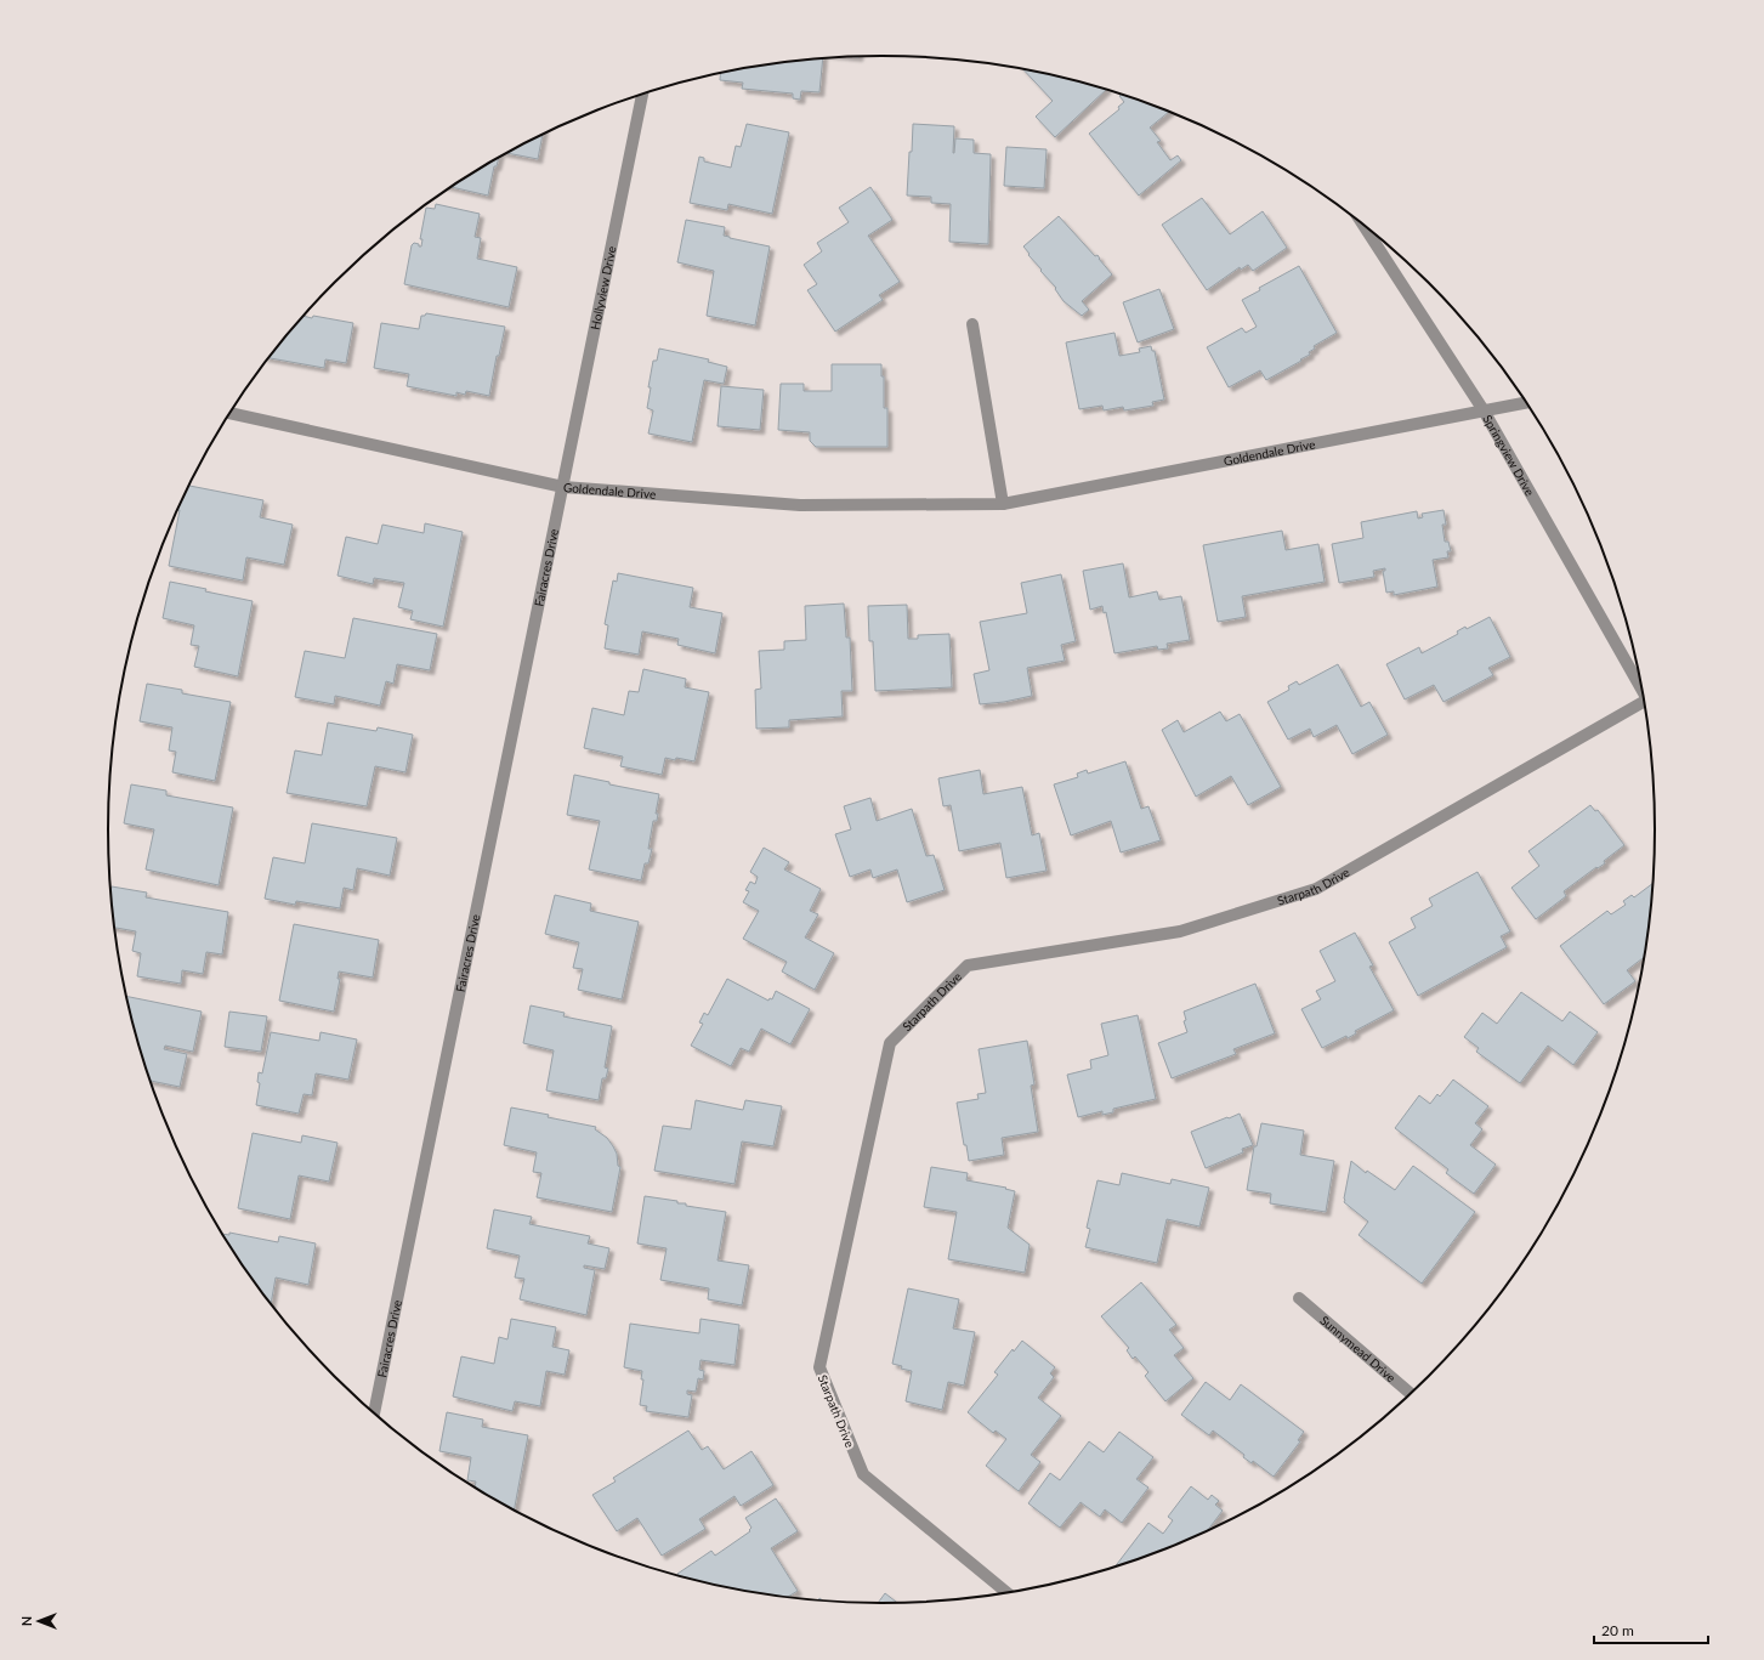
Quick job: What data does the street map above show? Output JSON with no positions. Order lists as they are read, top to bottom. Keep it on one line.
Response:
{"streets":{"street":["Hollyview Drive","Goldendale Drive","Springview Drive","Fairacres Drive","Starpath Drive","Sunnymead Drive"]},"crossings":[["Hollyview Drive","Goldendale Drive"],["Hollyview Drive","Fairacres Drive"],["Goldendale Drive","Springview Drive"],["Goldendale Drive","Fairacres Drive"]],"scale_bar":"20 m","north":"left"}
